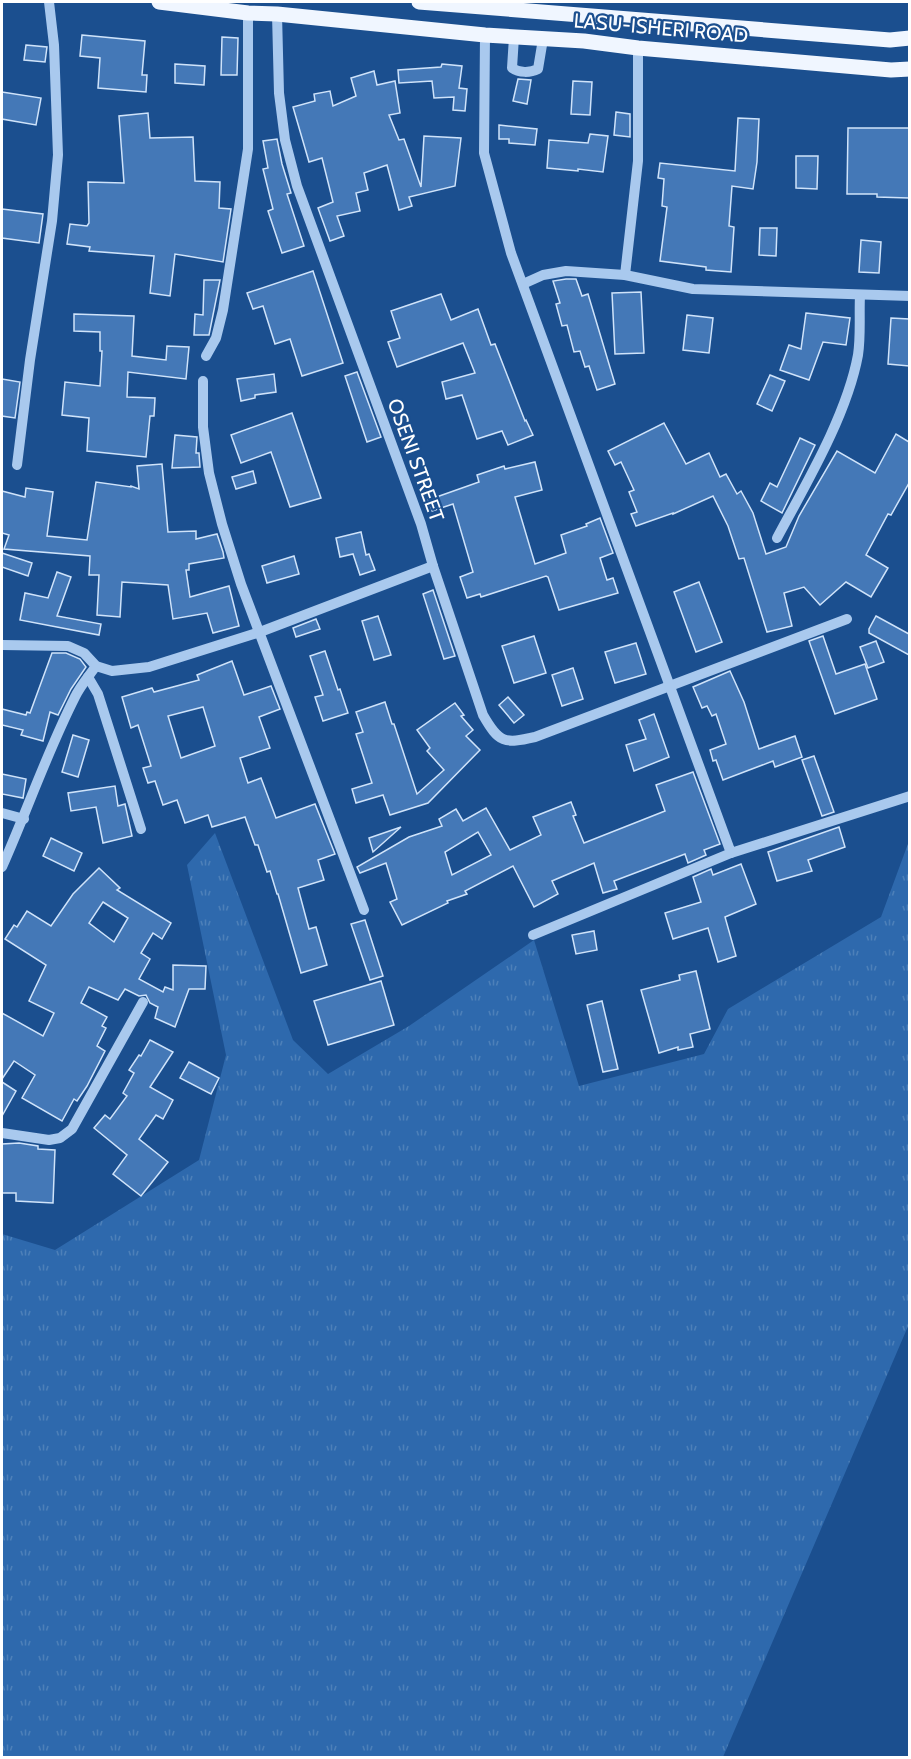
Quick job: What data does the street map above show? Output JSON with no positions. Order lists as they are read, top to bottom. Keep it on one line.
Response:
{"streets":{"main road":["LASU-ISHERI ROAD"],"street":["OSENI STREET"]},"crossings":[["LASU-ISHERI ROAD","OSENI STREET"]]}
